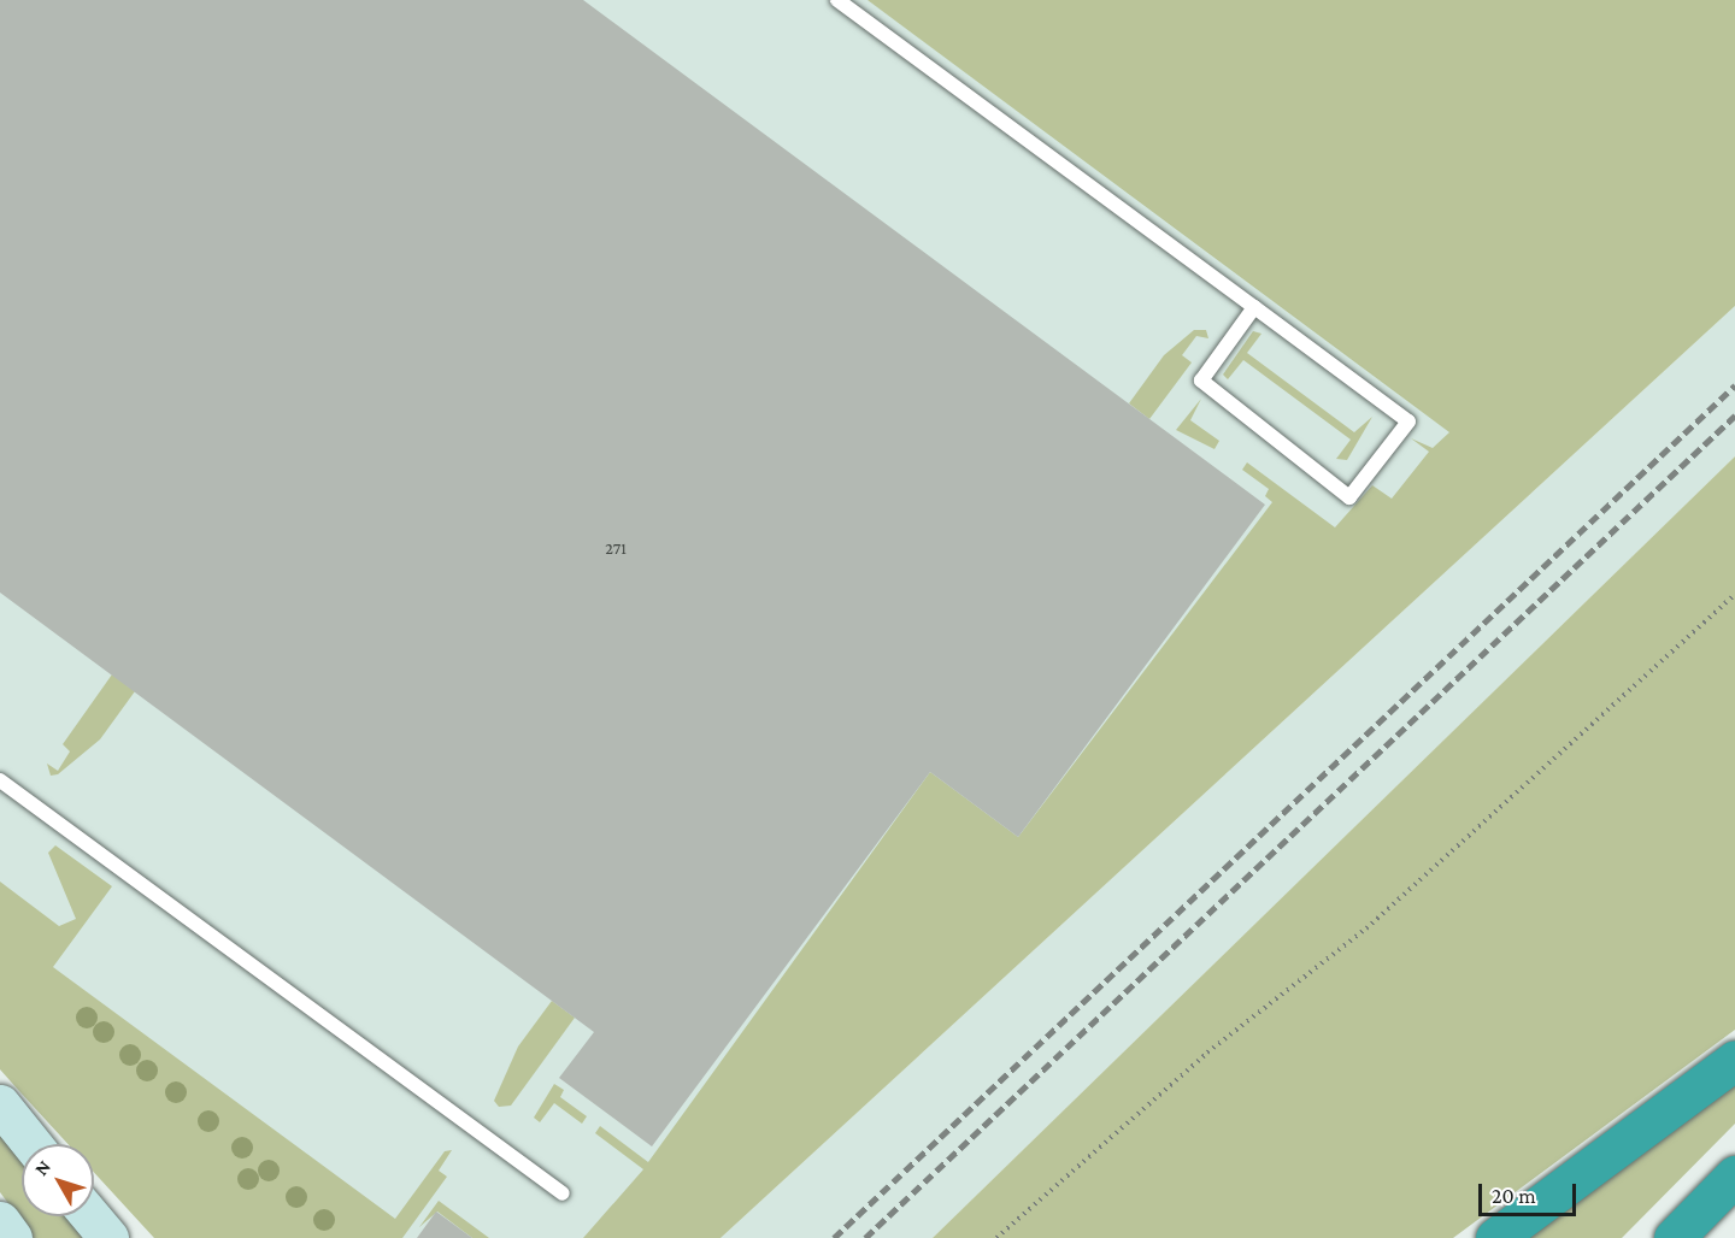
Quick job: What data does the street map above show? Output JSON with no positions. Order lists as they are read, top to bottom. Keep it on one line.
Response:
{"house_numbers":["271"],"scale_bar":"20 m","north":"top left"}
